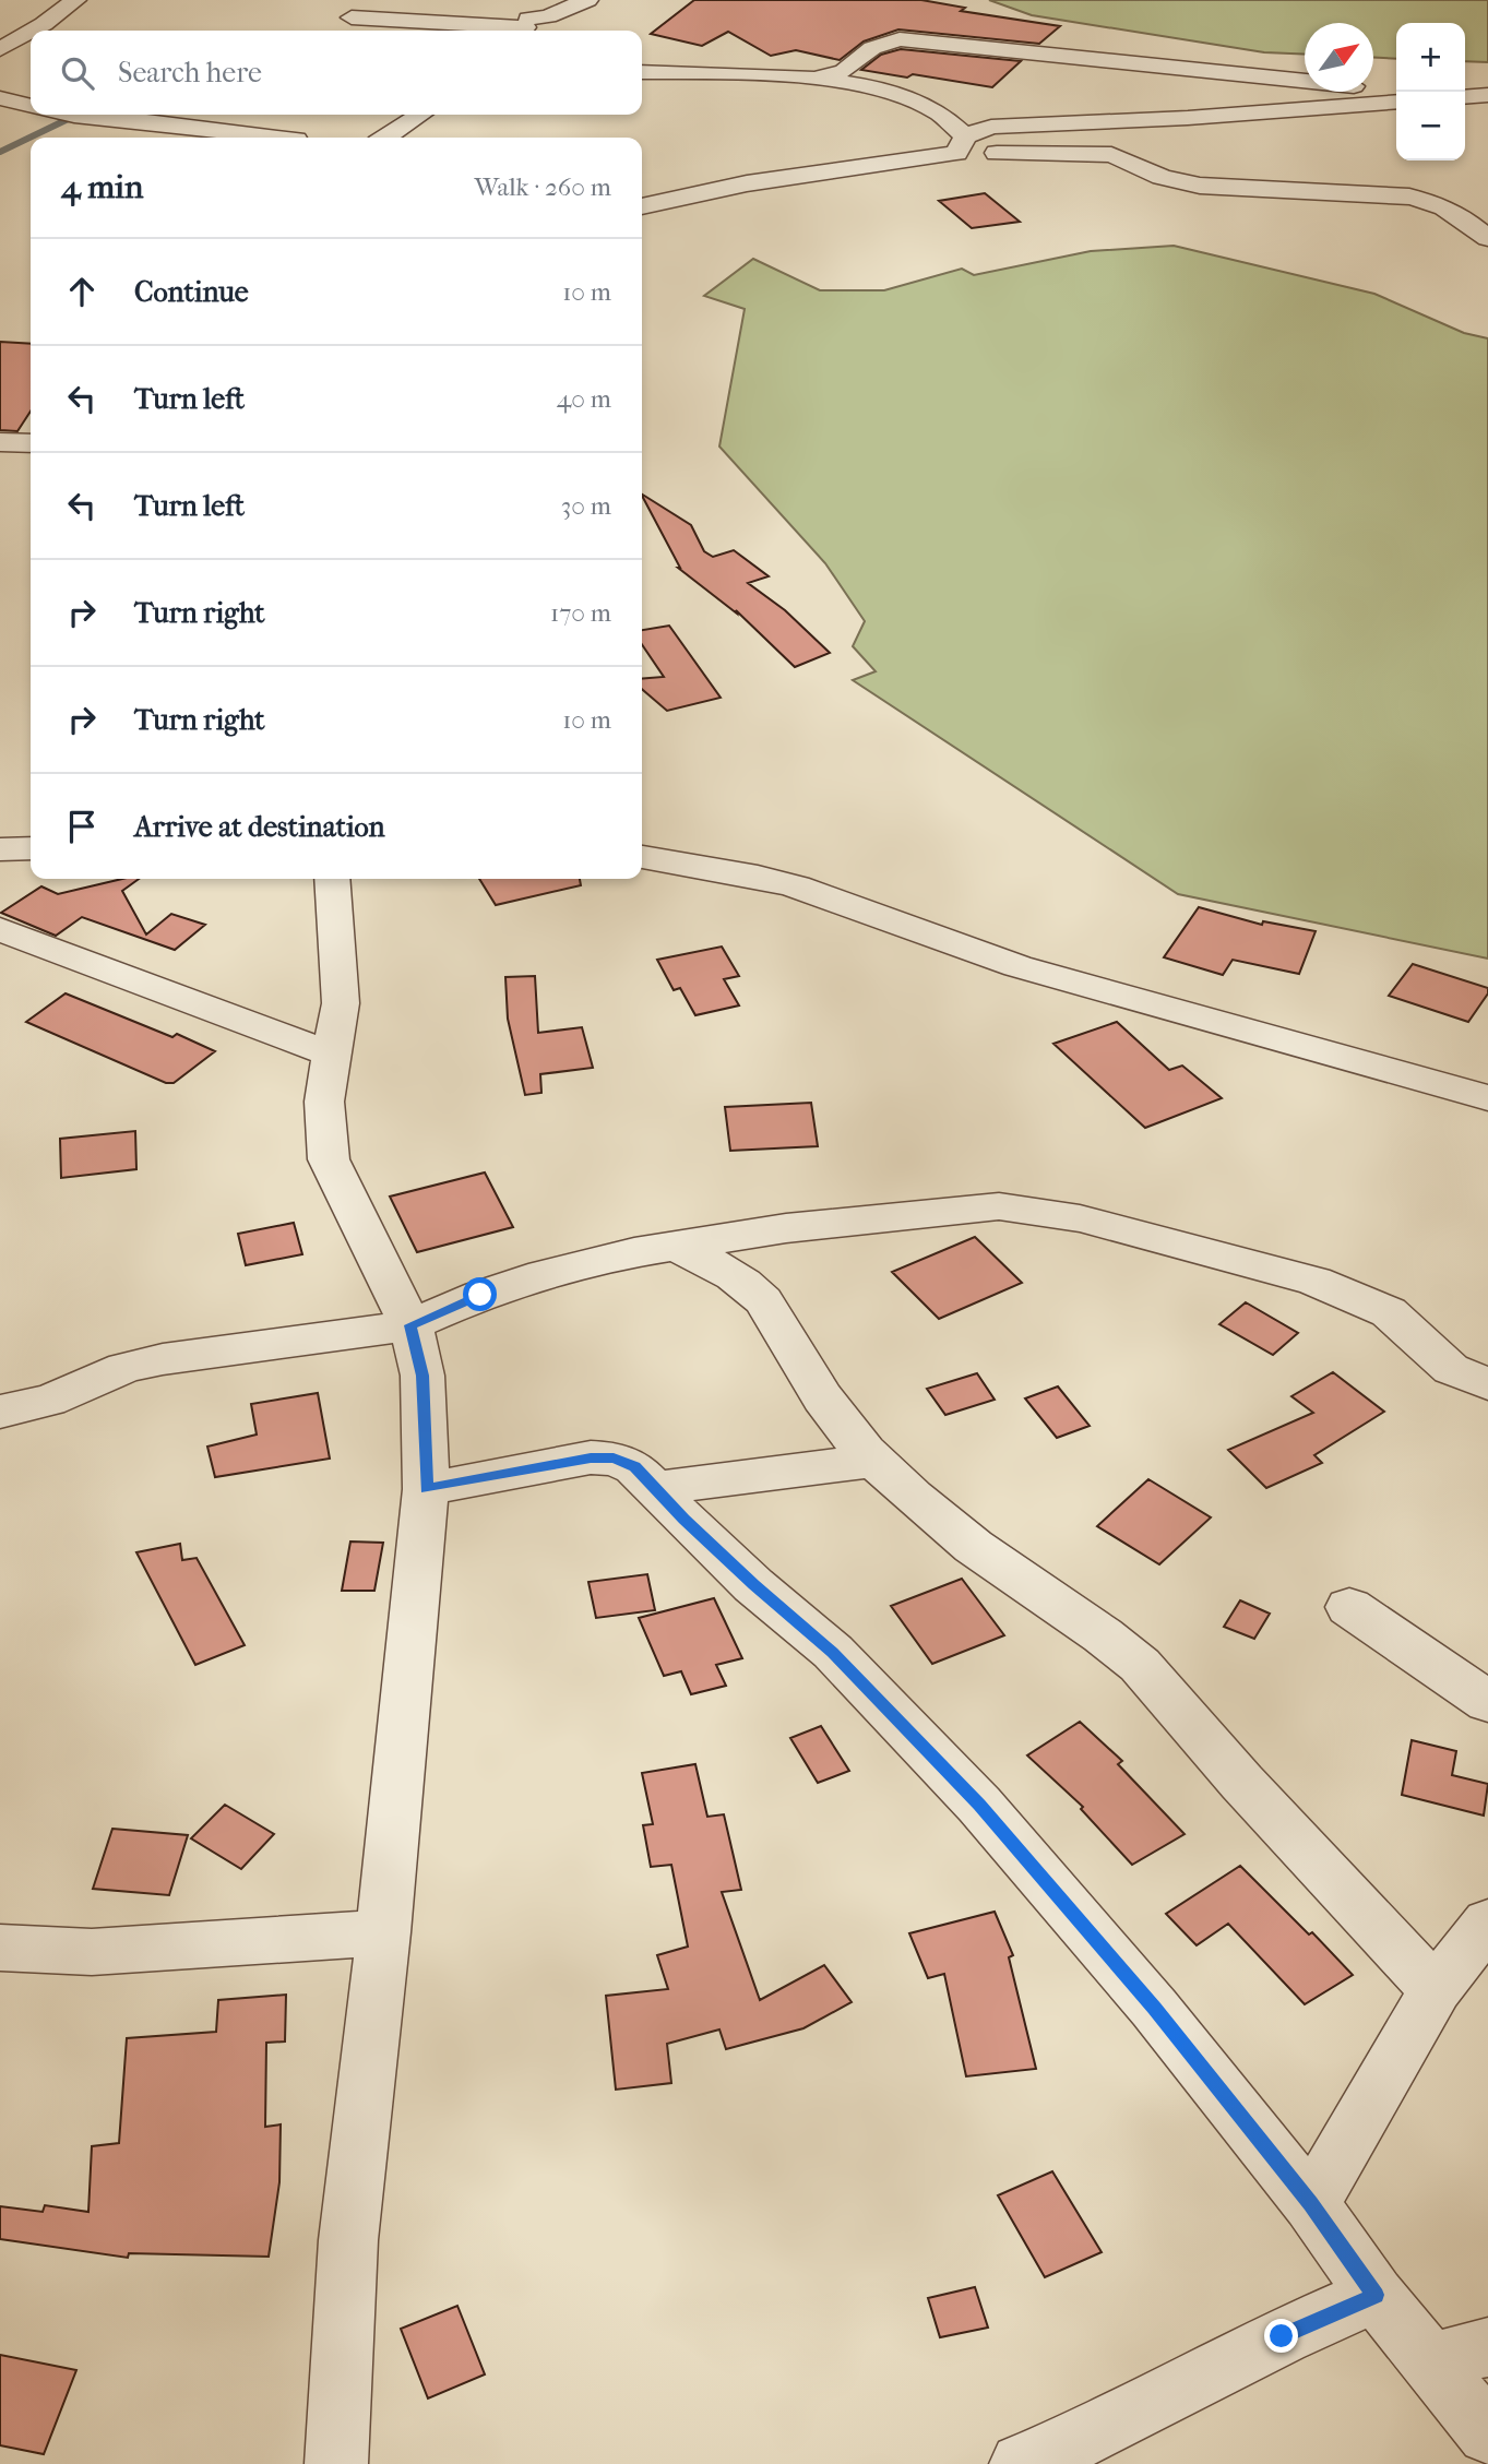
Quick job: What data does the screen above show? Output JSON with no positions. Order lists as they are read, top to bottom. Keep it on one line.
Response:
{"north":"top right","page":{"map_buttons":["+","−"],"search":"Search here","heading":["4 min","Walk · 260 m"],"list":[["Continue","10 m"],["Turn left","40 m"],["Turn left","30 m"],["Turn right","170 m"],["Turn right","10 m"],"Arrive at destination"]}}
